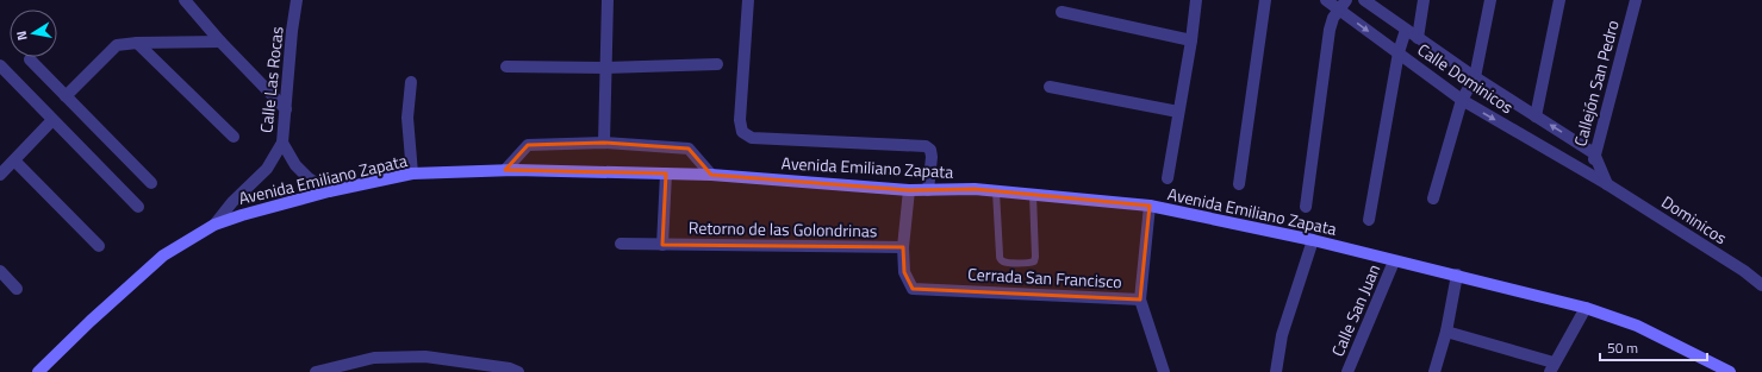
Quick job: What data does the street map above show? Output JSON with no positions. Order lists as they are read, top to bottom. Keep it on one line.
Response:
{"streets":{"main road":["Avenida Emiliano Zapata"],"street":["Calle Dominicos","Calle Las Rocas","Callejón San Pedro","Dominicos","Retorno de las Golondrinas","Cerrada San Francisco","Calle San Juan"]},"crossings":[["Calle Dominicos","Callejón San Pedro"],["Calle Dominicos","Dominicos"],["Calle Las Rocas","Avenida Emiliano Zapata"],["Callejón San Pedro","Dominicos"],["Avenida Emiliano Zapata","Retorno de las Golondrinas"],["Avenida Emiliano Zapata","Cerrada San Francisco"],["Avenida Emiliano Zapata","Calle San Juan"],["Retorno de las Golondrinas","Cerrada San Francisco"]],"scale_bar":"50 m","north":"left"}
